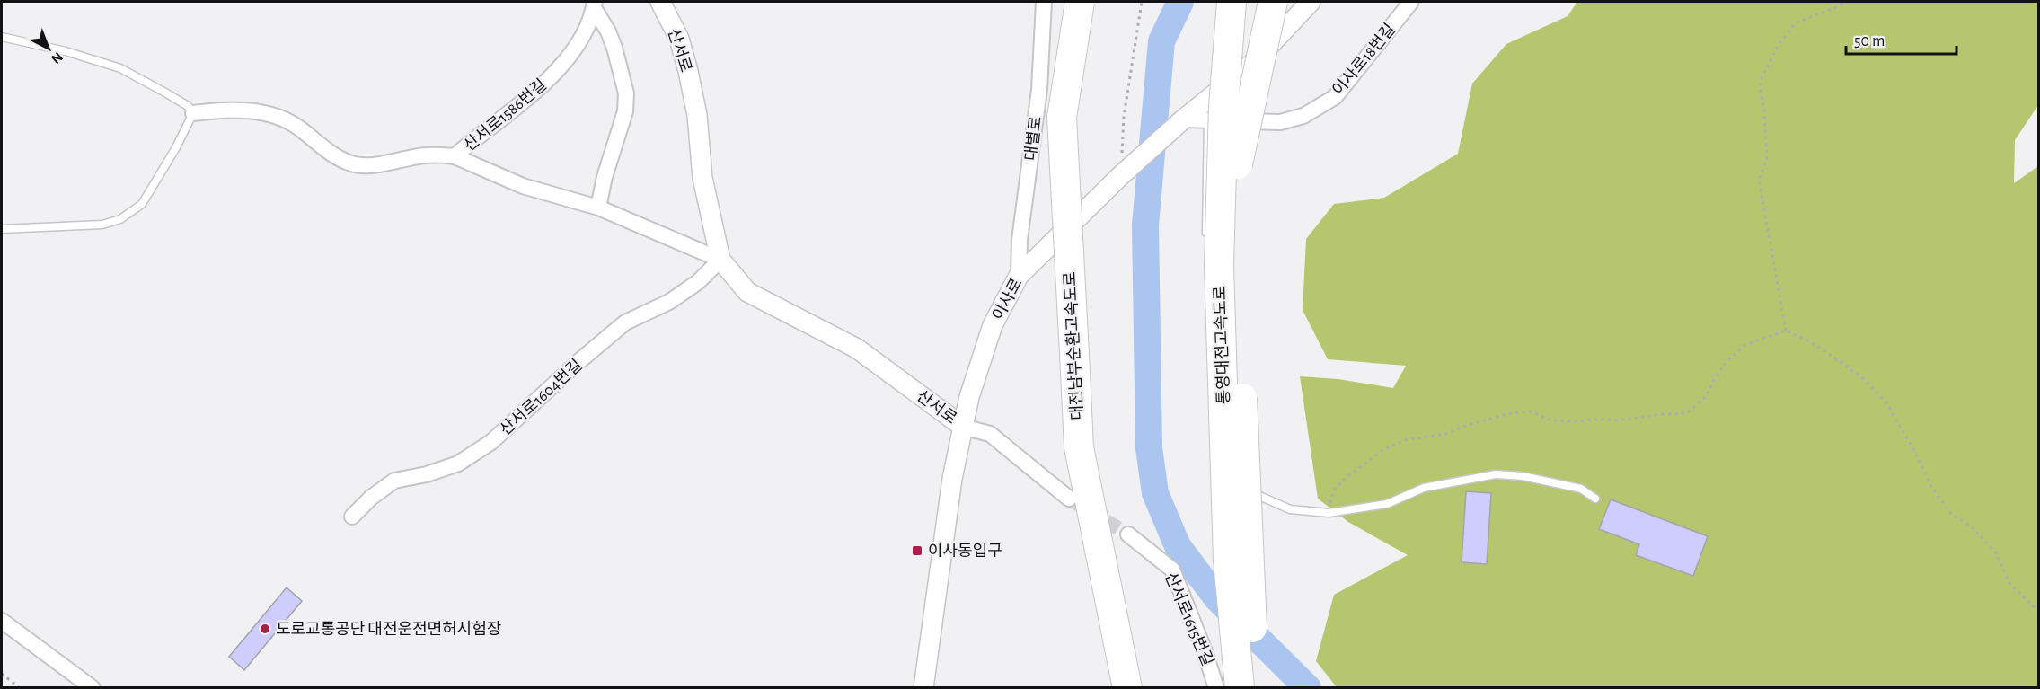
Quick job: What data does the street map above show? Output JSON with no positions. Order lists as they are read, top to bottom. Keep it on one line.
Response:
{"streets":{"highway":["통영대전고속도로","대전남부순환고속도로"],"street":["산서로","이사로18번길","산서로1586번길","대별로","이사로","산서로1604번길","산서로1615번길"]},"crossings":[["산서로","산서로1586번길"],["산서로","이사로"],["산서로","산서로1604번길"],["이사로18번길","이사로"],["대별로","이사로"]],"places":{"transit":["이사동입구"],"other":["도로교통공단 대전운전면허시험장"]},"scale_bar":"50 m","north":"bottom right"}
